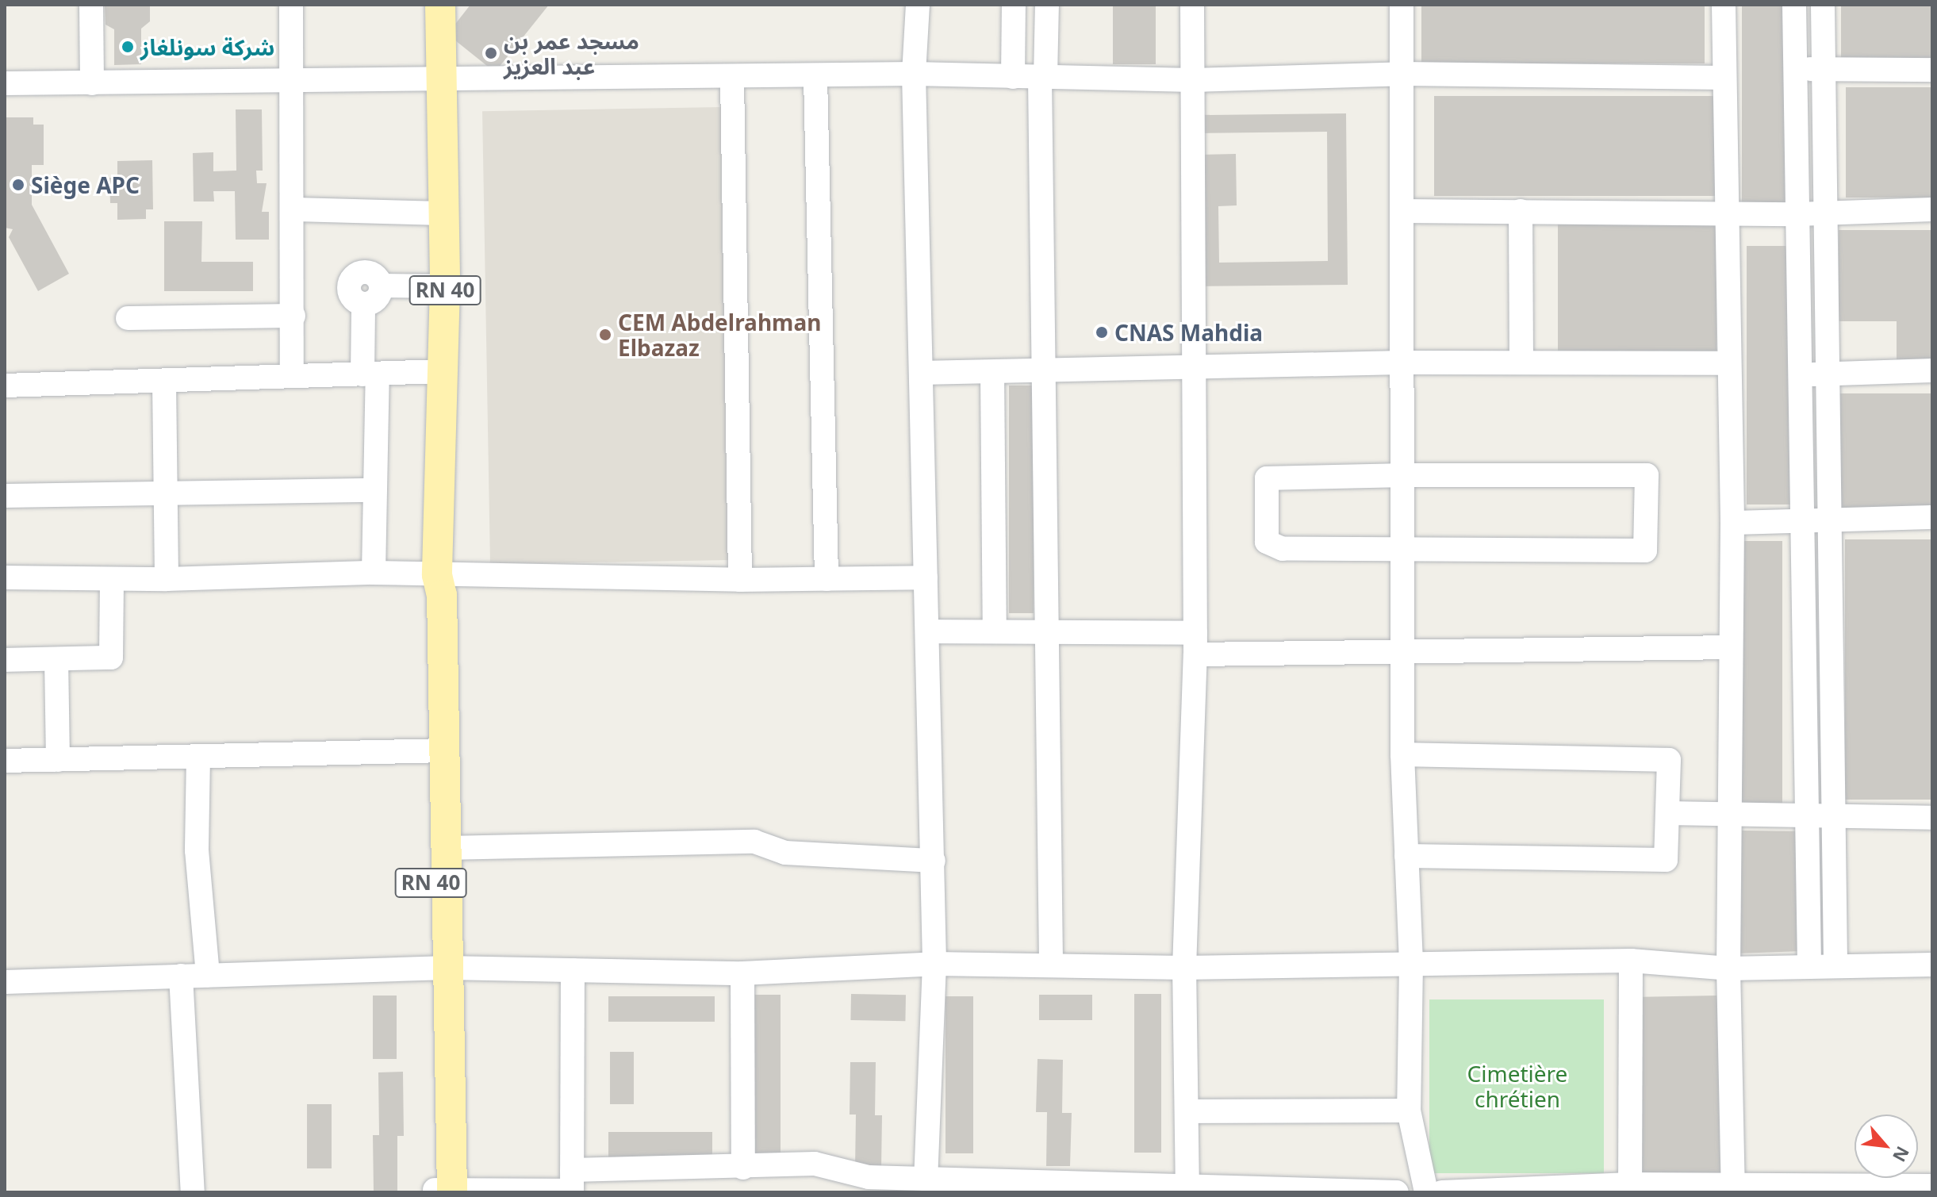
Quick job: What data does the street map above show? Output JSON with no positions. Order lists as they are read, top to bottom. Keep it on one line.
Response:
{"streets":{"main road":["RN 40"]},"parks":["Cimetière chrétien"],"places":["شركة سونلغاز","مسجد عمر بن عبد العزيز","Siège APC","CNAS Mahdia","CEM Abdelrahman Elbazaz"],"north":"bottom right"}
